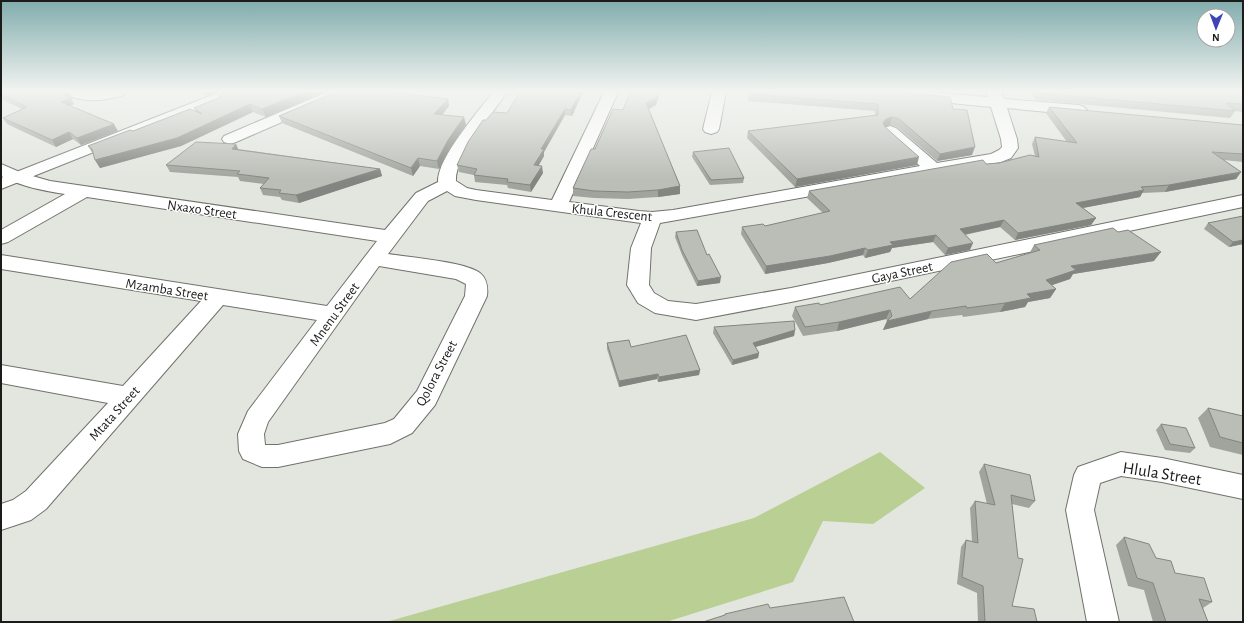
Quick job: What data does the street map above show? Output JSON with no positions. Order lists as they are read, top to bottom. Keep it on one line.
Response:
{"streets":{"street":["Nxaxo Street","Khula Crescent","Gaya Street","Mzamba Street","Mnenu Street","Qolora Street","Mtata Street","Hlula Street"]},"crossings":[["Nxaxo Street","Mnenu Street"],["Khula Crescent","Gaya Street"],["Khula Crescent","Mnenu Street"],["Mzamba Street","Mnenu Street"],["Mzamba Street","Mtata Street"],["Mnenu Street","Qolora Street"]],"north":"bottom"}
